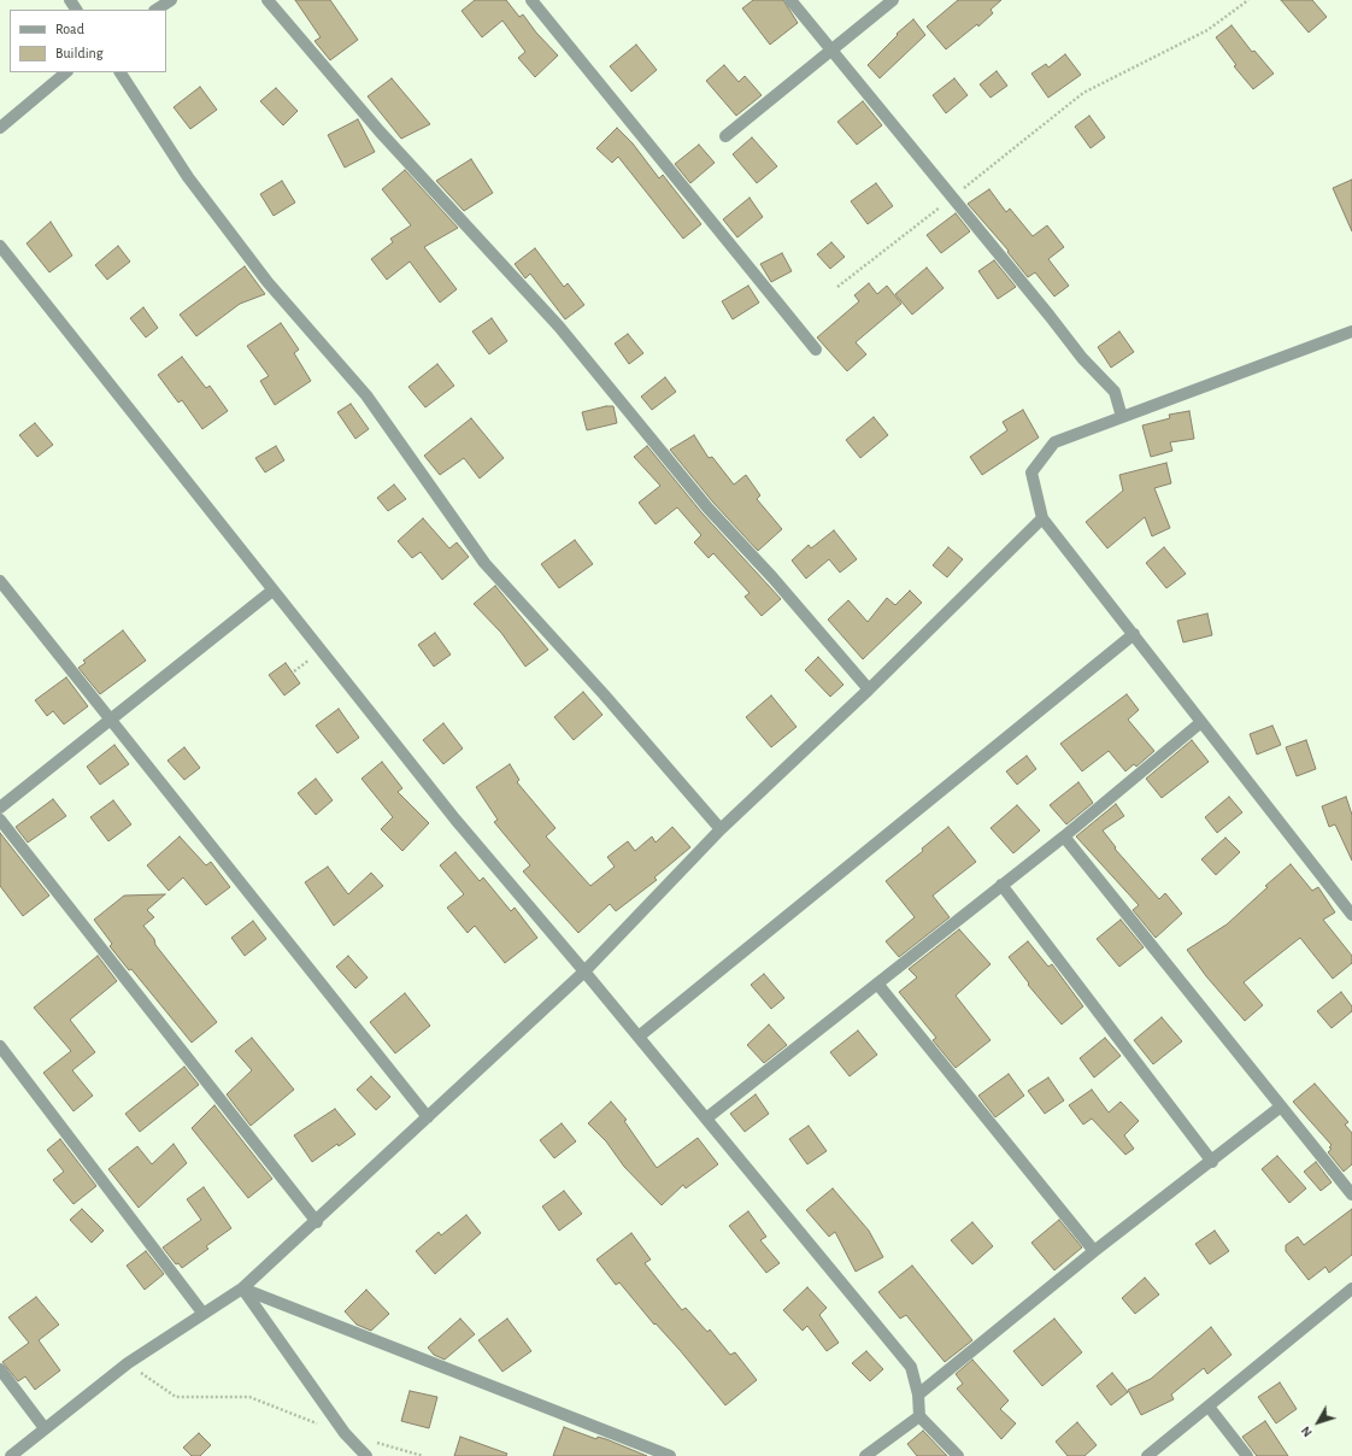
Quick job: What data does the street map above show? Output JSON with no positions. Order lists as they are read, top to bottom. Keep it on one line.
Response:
{"legend":["Road","Building"],"north":"bottom left"}
